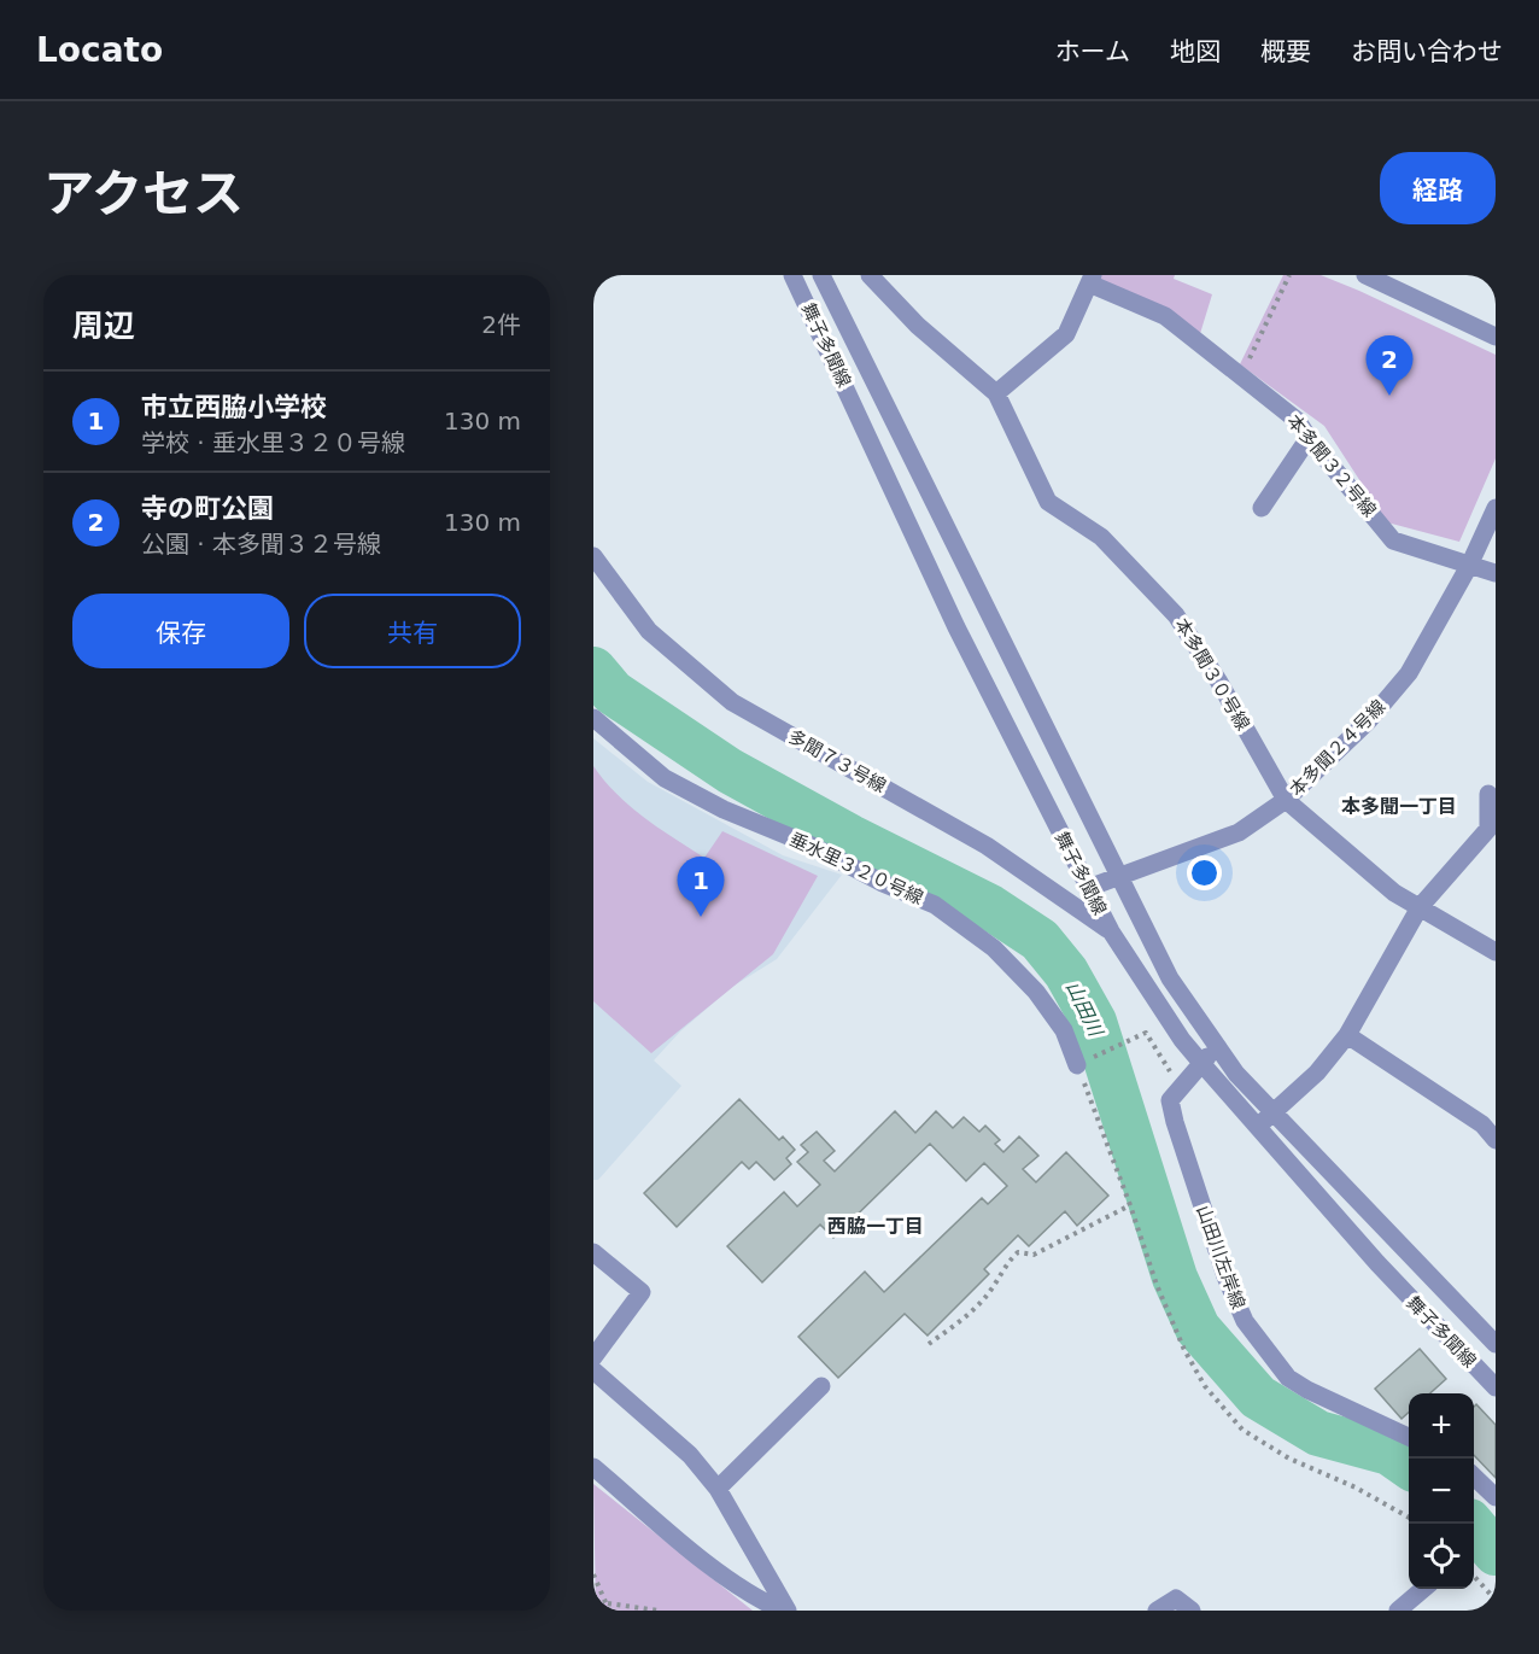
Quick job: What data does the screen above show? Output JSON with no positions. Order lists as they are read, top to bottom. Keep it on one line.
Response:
{"streets":{"street":["舞子多聞線","本多聞３２号線","本多聞３０号線","本多聞２４号線","多聞７３号線","垂水里３２０号線","山田川左岸線"]},"crossings":[["舞子多聞線","本多聞２４号線"],["舞子多聞線","多聞７３号線"],["舞子多聞線","山田川左岸線"],["本多聞３２号線","本多聞２４号線"],["本多聞３０号線","本多聞２４号線"]],"districts":["本多聞一丁目","西脇一丁目"],"water":["山田川"],"page":{"header":"Locato","nav":["ホーム","地図","概要","お問い合わせ"],"title":"アクセス","buttons":["経路",["保存","共有"]],"heading":["周辺","2件"],"pins":["2","1"],"list":[{"mark":"1","name":"市立西脇小学校","note":"学校 · 垂水里３２０号線","value":"130 m"},{"mark":"2","name":"寺の町公園","note":"公園 · 本多聞３２号線","value":"130 m"}],"map_buttons":["+","−"]}}
